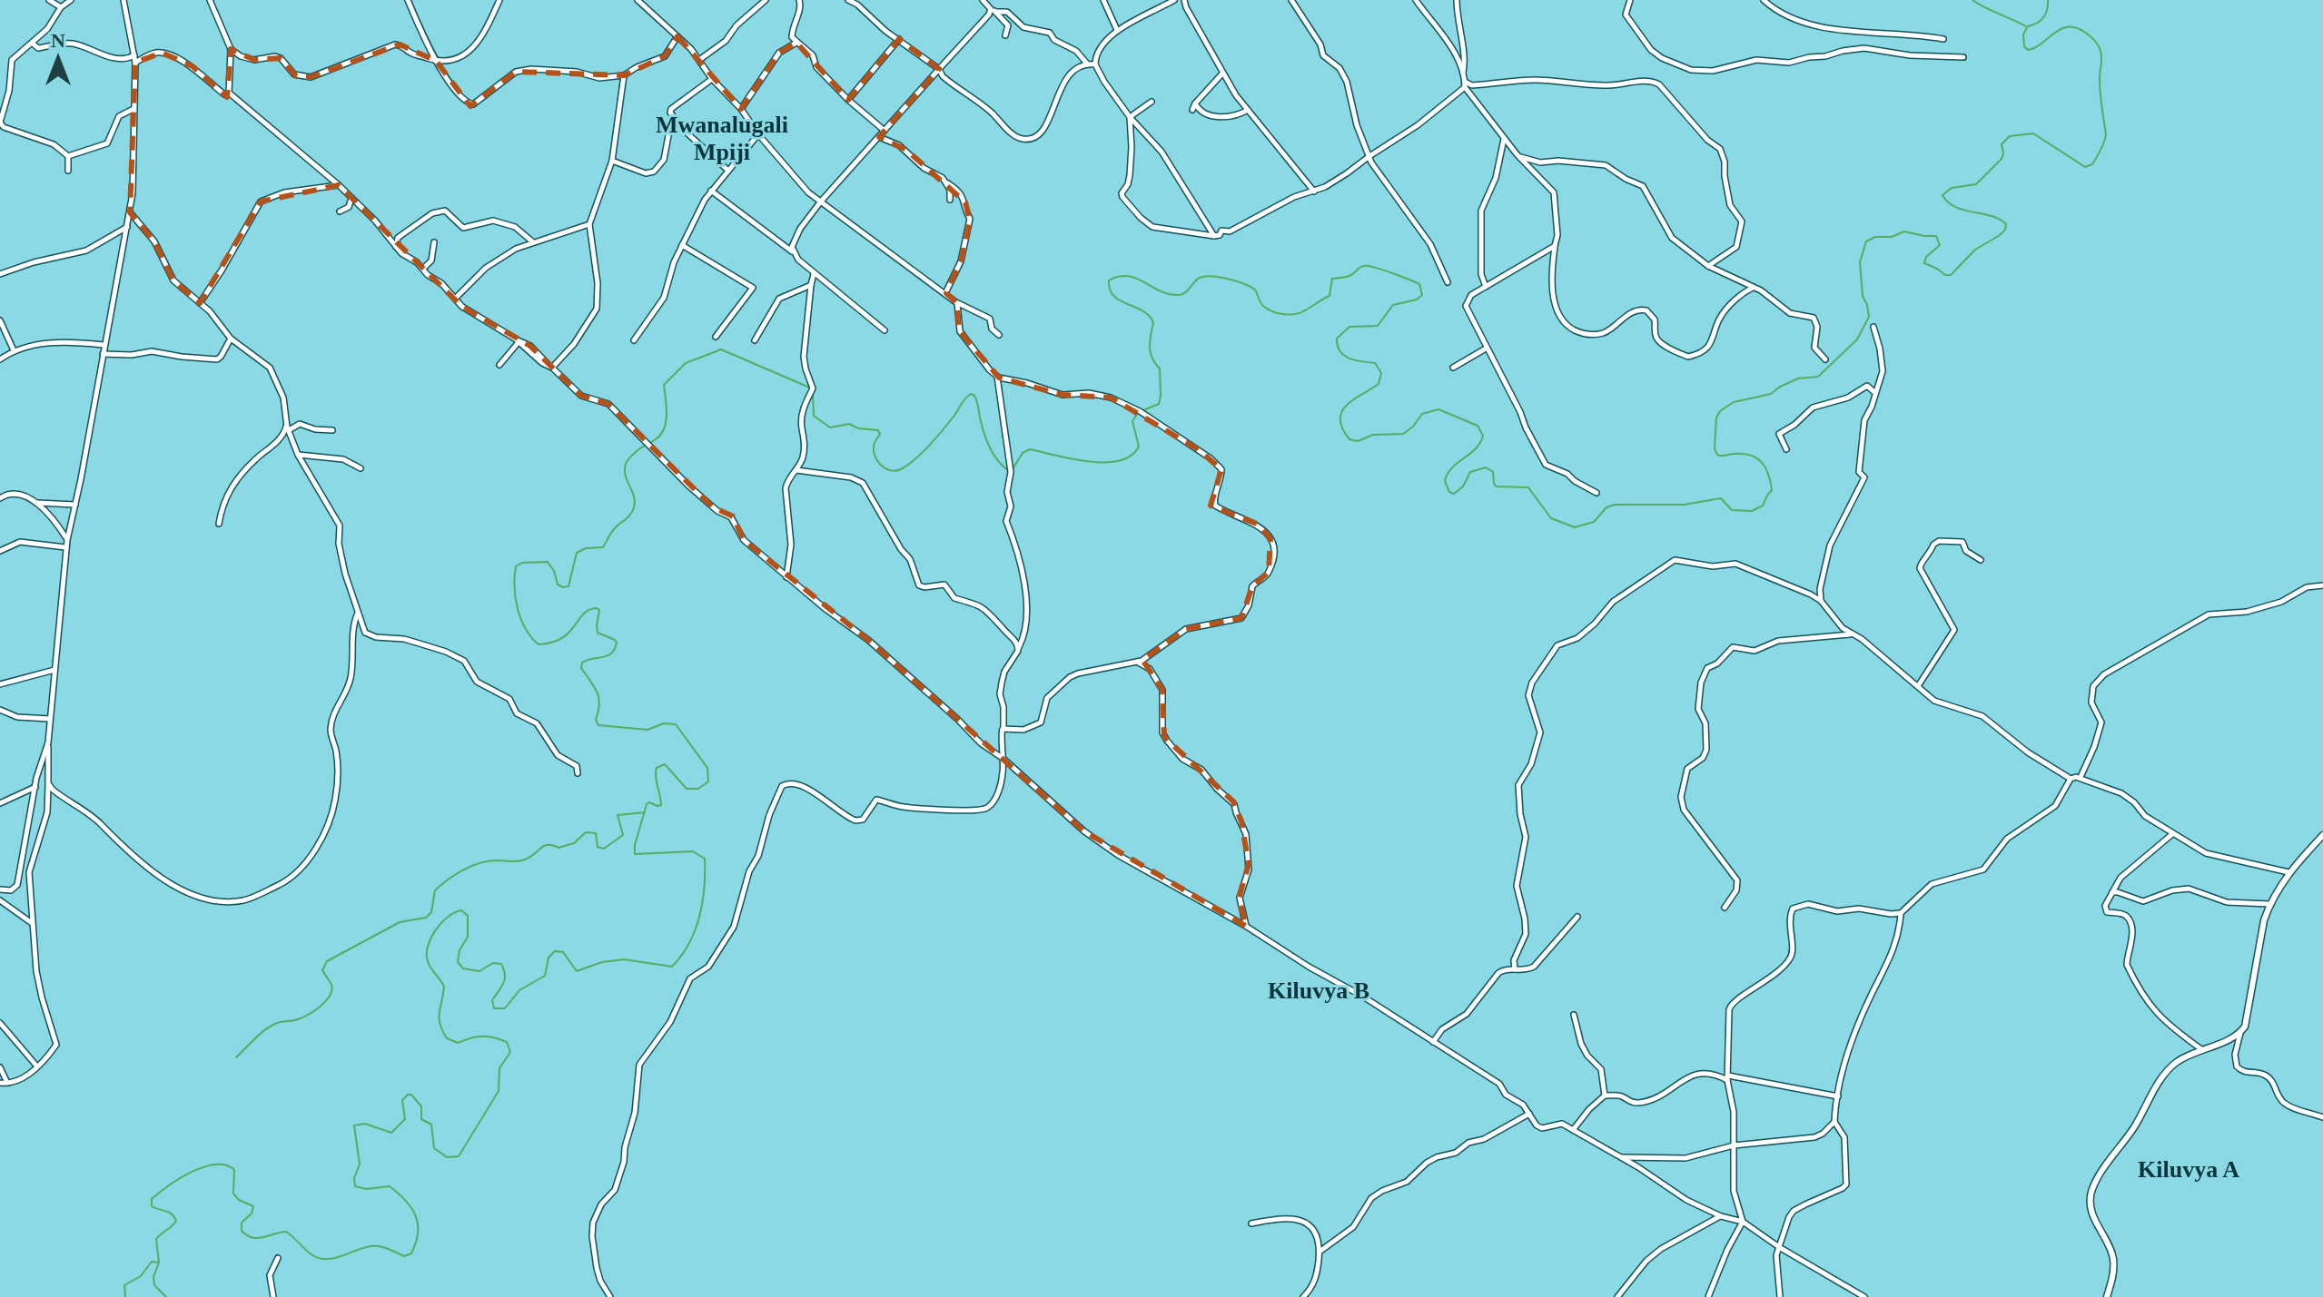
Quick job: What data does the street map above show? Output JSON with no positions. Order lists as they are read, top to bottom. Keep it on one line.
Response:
{"districts":["Mwanalugali Mpiji","Kiluvya B","Kiluvya A"],"north":"top"}
